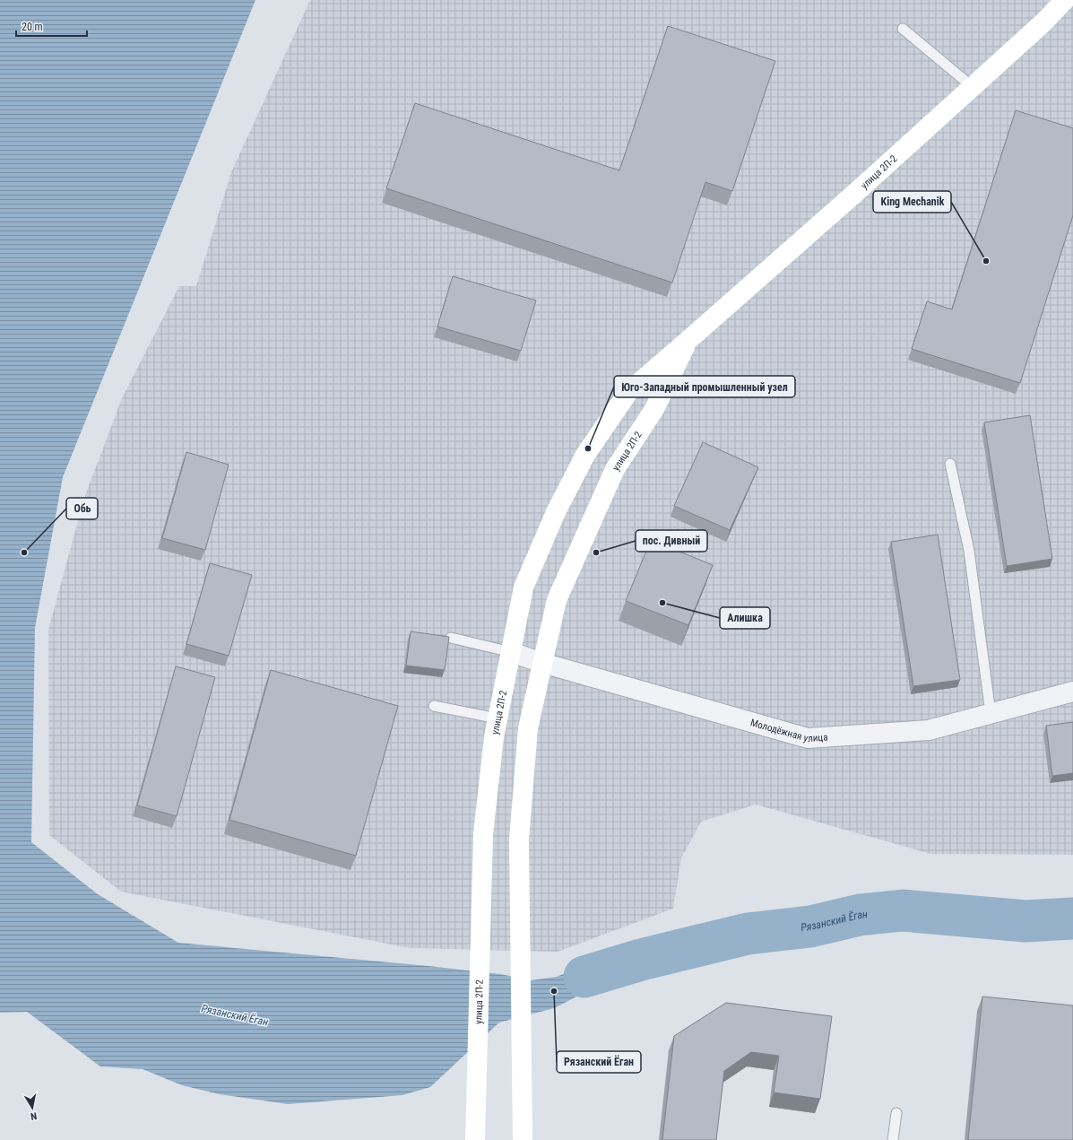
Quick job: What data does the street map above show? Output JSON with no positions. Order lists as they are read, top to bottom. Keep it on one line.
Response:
{"streets":{"main road":["улица 2П-2"],"street":["Молодёжная улица"]},"crossings":[["улица 2П-2","Молодёжная улица"]],"water":["Рязанский Ёган"],"places":["King Mechanik","Юго-Западный промышленный узел","Обь","пос. Дивный","Алишка","Рязанский Ёган"],"scale_bar":"20 m","north":"bottom"}
